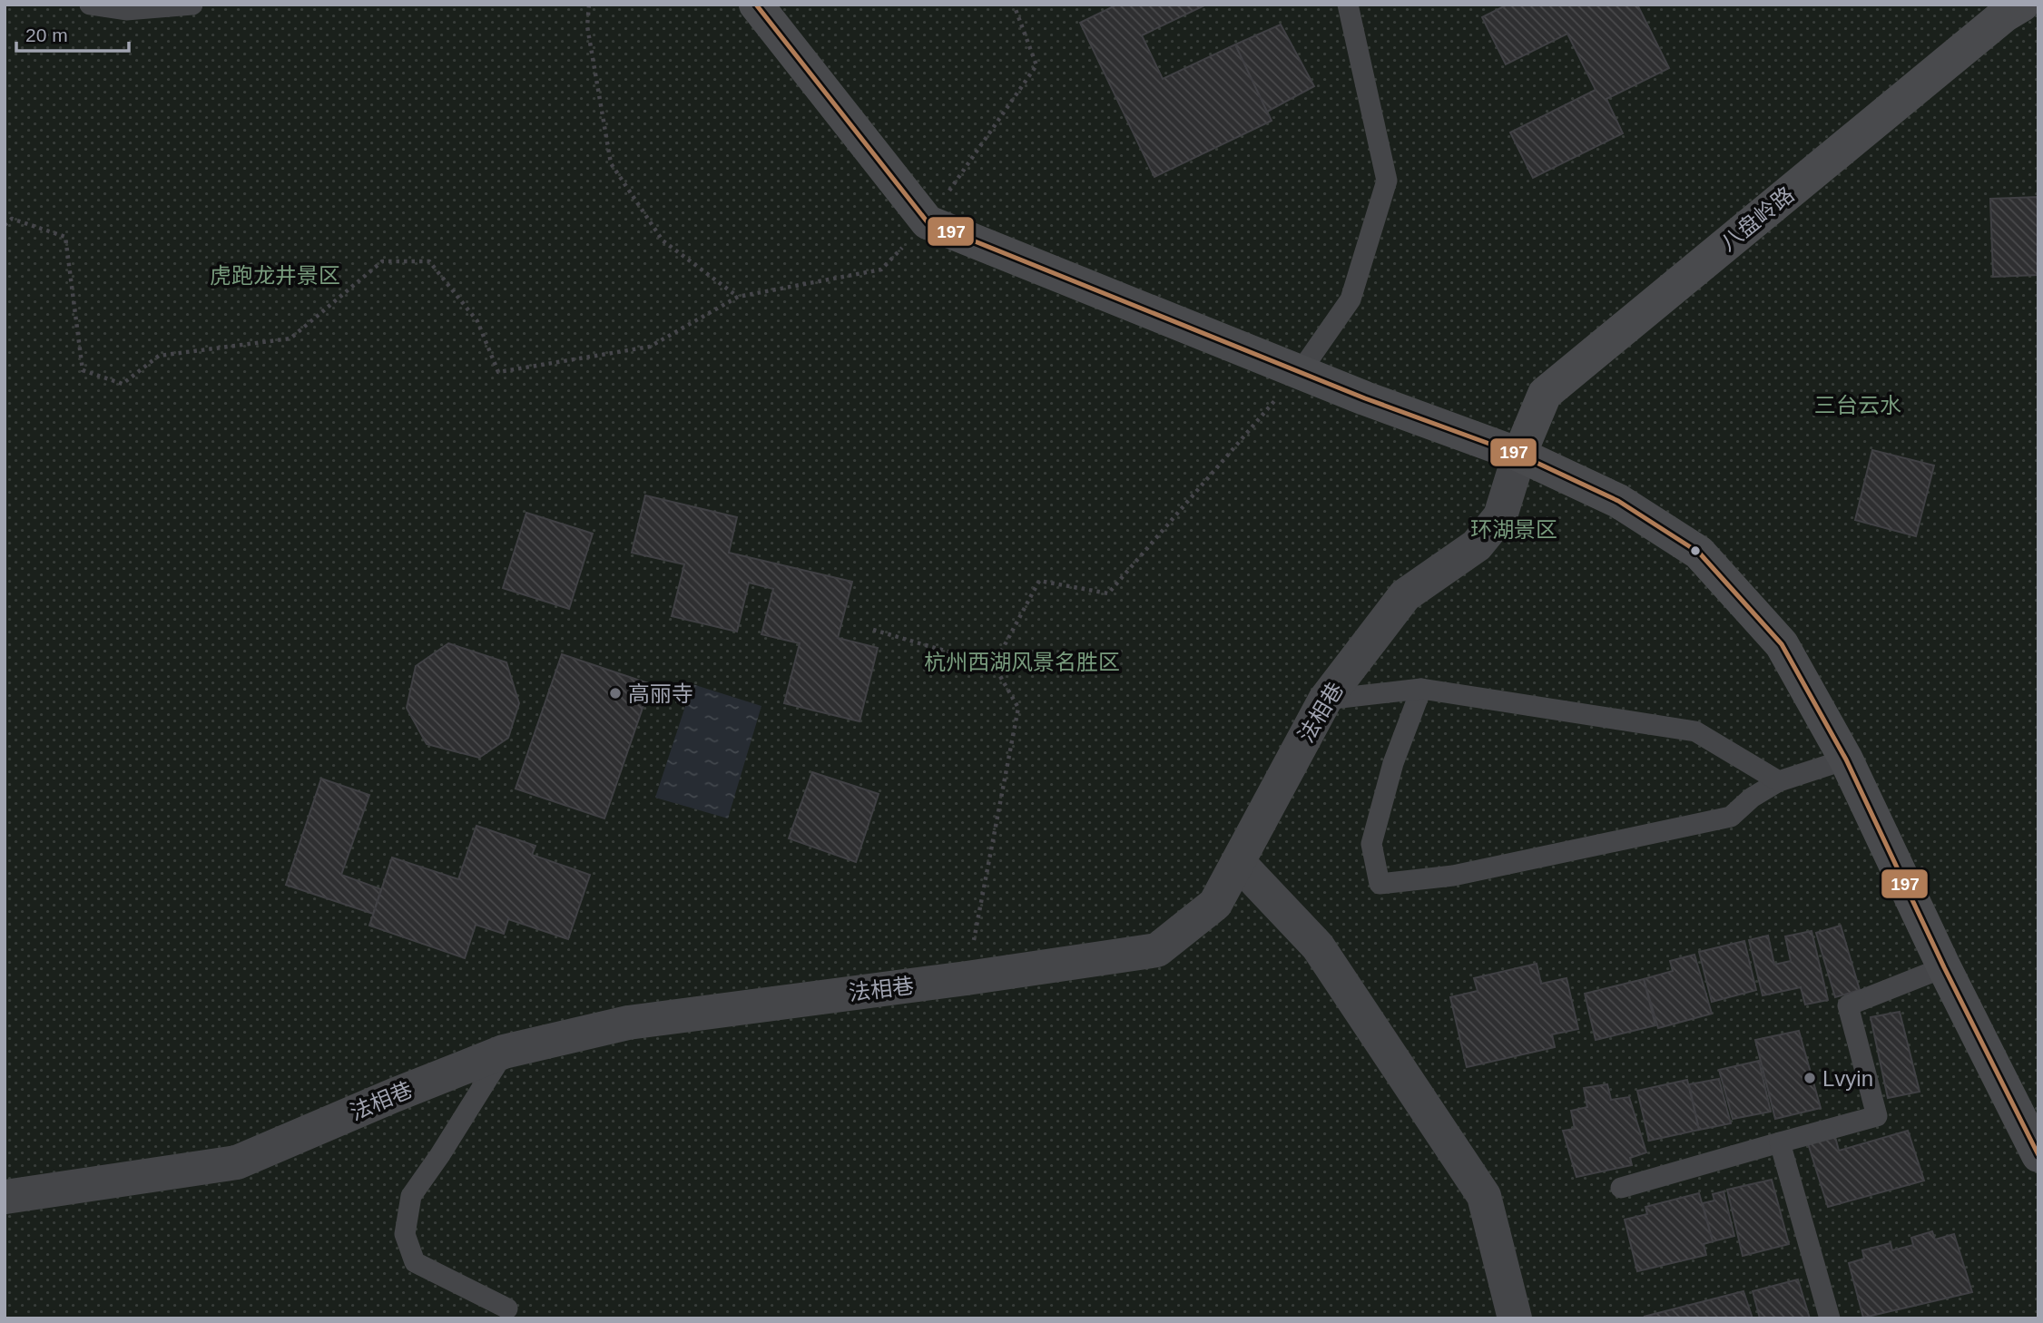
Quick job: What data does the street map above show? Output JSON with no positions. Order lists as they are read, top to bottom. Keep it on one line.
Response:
{"streets":{"street":["八盘岭路","法相巷"]},"crossings":[["八盘岭路","法相巷"]],"parks":["虎跑龙井景区","三台云水","环湖景区","杭州西湖风景名胜区"],"places":["高丽寺","Lvyin"],"lines":["transit line 197"],"scale_bar":"20 m"}
